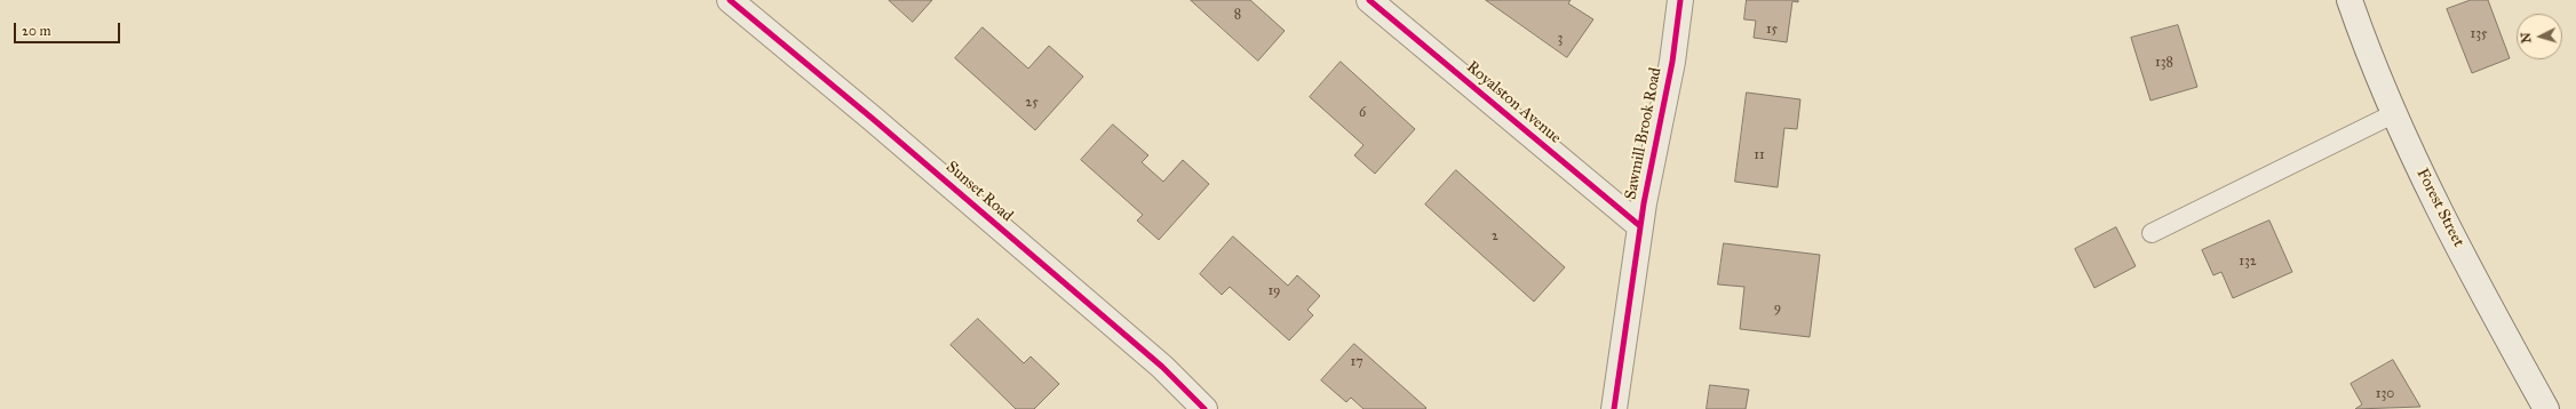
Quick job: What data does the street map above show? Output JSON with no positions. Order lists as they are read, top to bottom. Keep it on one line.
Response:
{"streets":{"street":["Royalston Avenue","Sawmill Brook Road","Sunset Road","Forest Street"]},"crossings":[["Royalston Avenue","Sawmill Brook Road"]],"house_numbers":["8","15","135","3","138","25","6","11","2","132","19","9","17","130"],"scale_bar":"20 m","north":"left"}
